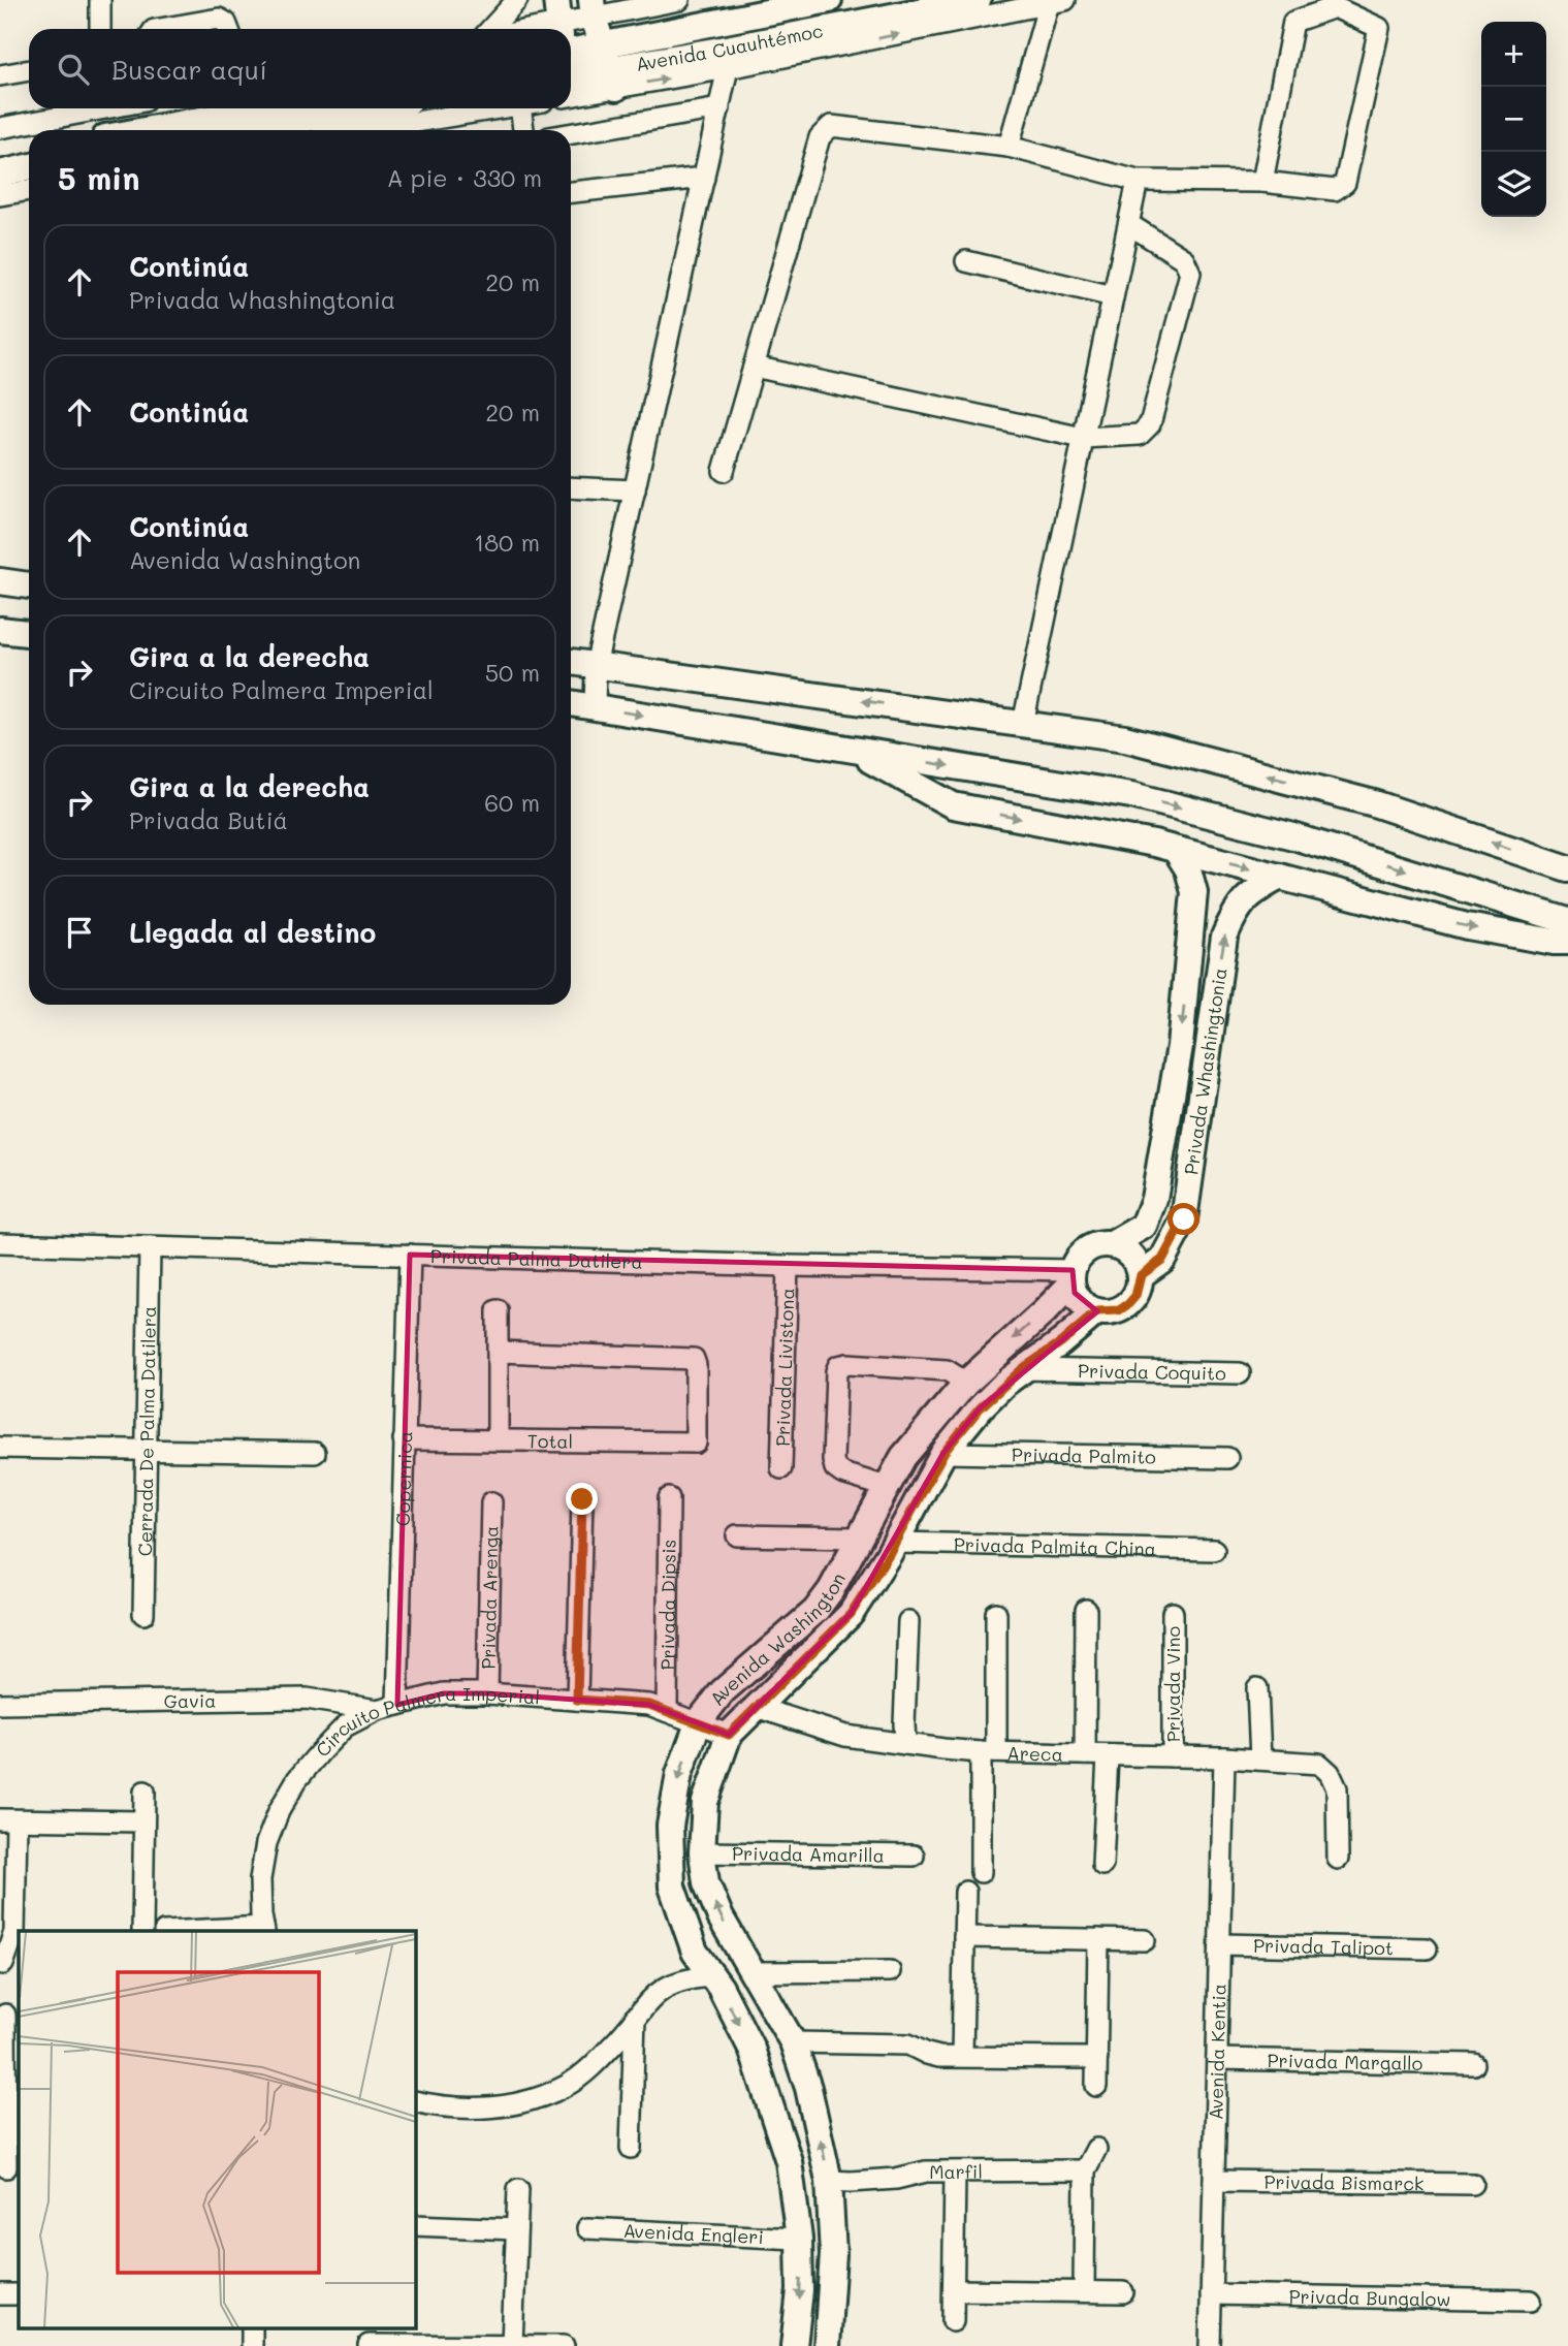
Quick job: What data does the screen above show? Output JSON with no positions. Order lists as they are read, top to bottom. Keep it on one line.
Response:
{"streets":{"main road":["Avenida Cuauhtémoc","Privada Whashingtonia","Avenida Washington"],"street":["Privada Palma Datilera","Privada Livistona","Privada Coquito","Cerrada De Palma Datilera","Total","Privada Palmito","Copernica","Privada Palmita China","Privada Arenga","Privada Dipsis","Privada Vino","Gavia","Circuito Palmera Imperial","Areca","Privada Amarilla","Privada Talipot","Avenida Kentia","Privada Margallo","Marfil","Privada Bismarck","Avenida Engleri","Privada Bungalow"]},"crossings":[["Privada Whashingtonia","Privada Palma Datilera"],["Privada Whashingtonia","Avenida Washington"],["Privada Palma Datilera","Privada Livistona"],["Privada Palma Datilera","Cerrada De Palma Datilera"],["Privada Palma Datilera","Copernica"],["Privada Palma Datilera","Avenida Washington"],["Privada Coquito","Avenida Washington"],["Total","Copernica"],["Privada Palmito","Avenida Washington"],["Copernica","Circuito Palmera Imperial"],["Privada Palmita China","Avenida Washington"],["Privada Arenga","Circuito Palmera Imperial"],["Privada Dipsis","Circuito Palmera Imperial"],["Avenida Washington","Circuito Palmera Imperial"],["Avenida Washington","Areca"],["Avenida Washington","Privada Amarilla"],["Avenida Washington","Marfil"],["Avenida Washington","Avenida Engleri"],["Privada Vino","Areca"],["Gavia","Circuito Palmera Imperial"],["Areca","Avenida Kentia"],["Privada Talipot","Avenida Kentia"],["Avenida Kentia","Privada Margallo"],["Avenida Kentia","Privada Bismarck"],["Avenida Kentia","Privada Bungalow"]],"page":{"map_buttons":["+","−"],"search":"Buscar aquí","heading":["5 min","A pie · 330 m"],"list":[["Continúa","Privada Whashingtonia","20 m"],["Continúa","20 m"],["Continúa","Avenida Washington","180 m"],["Gira a la derecha","Circuito Palmera Imperial","50 m"],["Gira a la derecha","Privada Butiá","60 m"],"Llegada al destino"]}}
